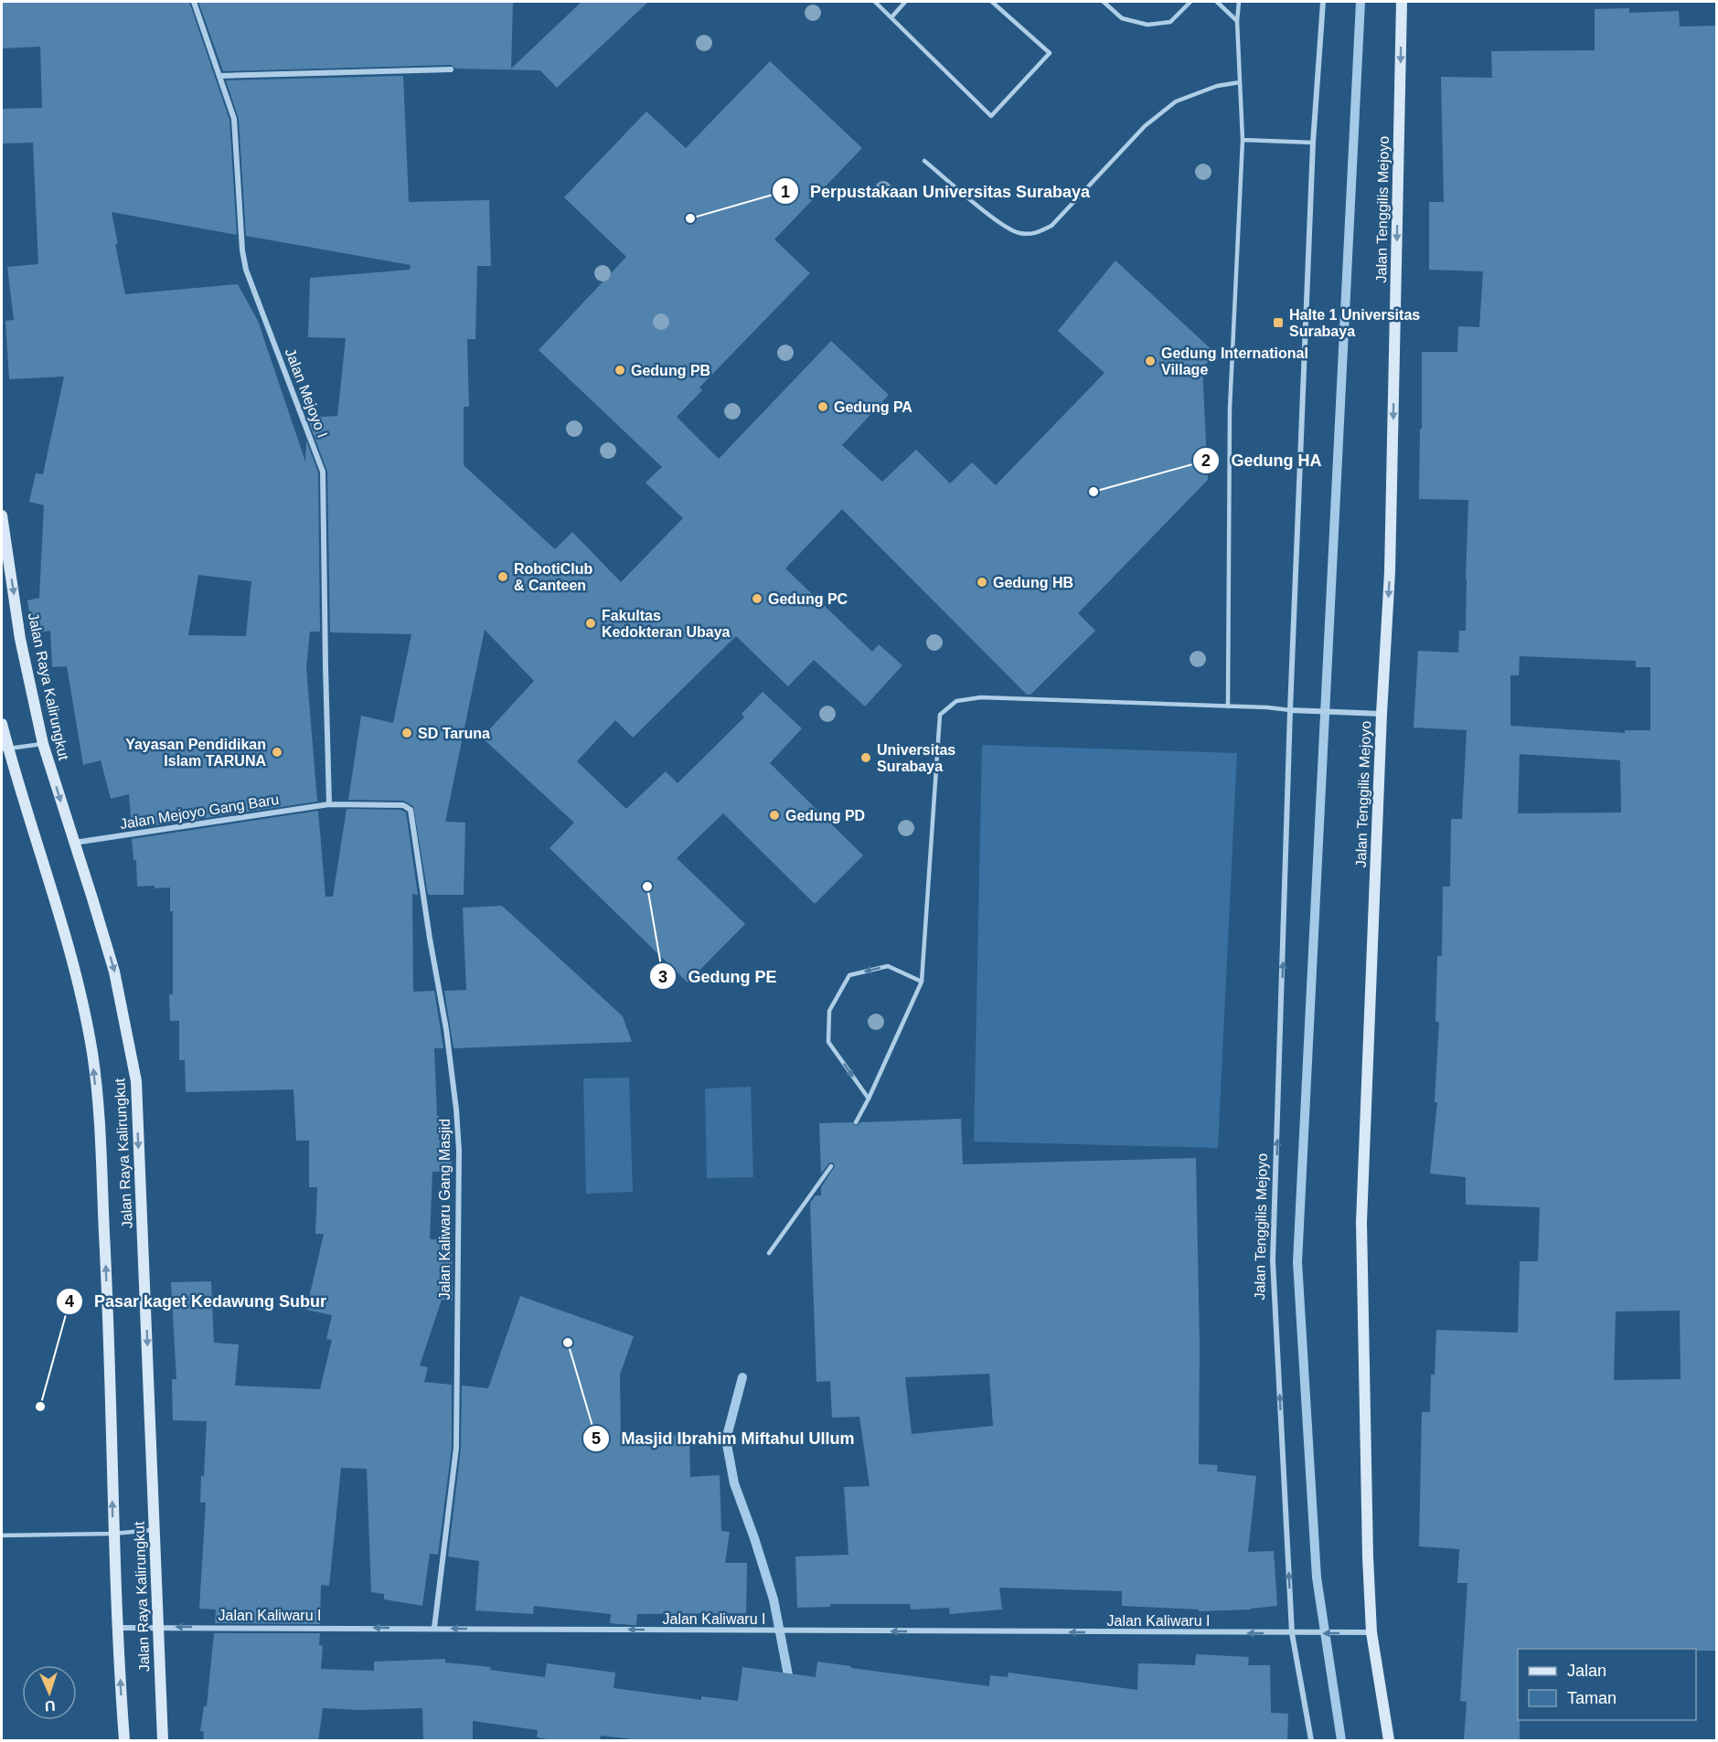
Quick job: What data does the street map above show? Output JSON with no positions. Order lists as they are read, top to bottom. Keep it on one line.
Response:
{"streets":{"main road":["Jalan Tenggilis Mejoyo","Jalan Raya Kalirungkut"],"street":["Jalan Mejoyo I","Jalan Mejoyo Gang Baru","Jalan Kaliwaru Gang Masjid","Jalan Kaliwaru I"]},"crossings":[["Jalan Tenggilis Mejoyo","Jalan Kaliwaru I"],["Jalan Mejoyo I","Jalan Mejoyo Gang Baru"],["Jalan Mejoyo I","Jalan Kaliwaru Gang Masjid"],["Jalan Raya Kalirungkut","Jalan Mejoyo Gang Baru"],["Jalan Raya Kalirungkut","Jalan Kaliwaru I"],["Jalan Mejoyo Gang Baru","Jalan Kaliwaru Gang Masjid"],["Jalan Kaliwaru Gang Masjid","Jalan Kaliwaru I"]],"one_way":["Jalan Kaliwaru I"],"places":{"other":["Perpustakaan Universitas Surabaya","Gedung International Village","Gedung PB","Gedung PA","Gedung HA","RobotiClub & Canteen","Gedung HB","Gedung PC","Fakultas Kedokteran Ubaya","SD Taruna","Yayasan Pendidikan Islam TARUNA","Universitas Surabaya","Gedung PD","Gedung PE","Masjid Ibrahim Miftahul Ullum","Pasar kaget Kedawung Subur"],"transit":["Halte 1 Universitas Surabaya"]},"legend":["Jalan","Taman"],"north":"bottom"}
